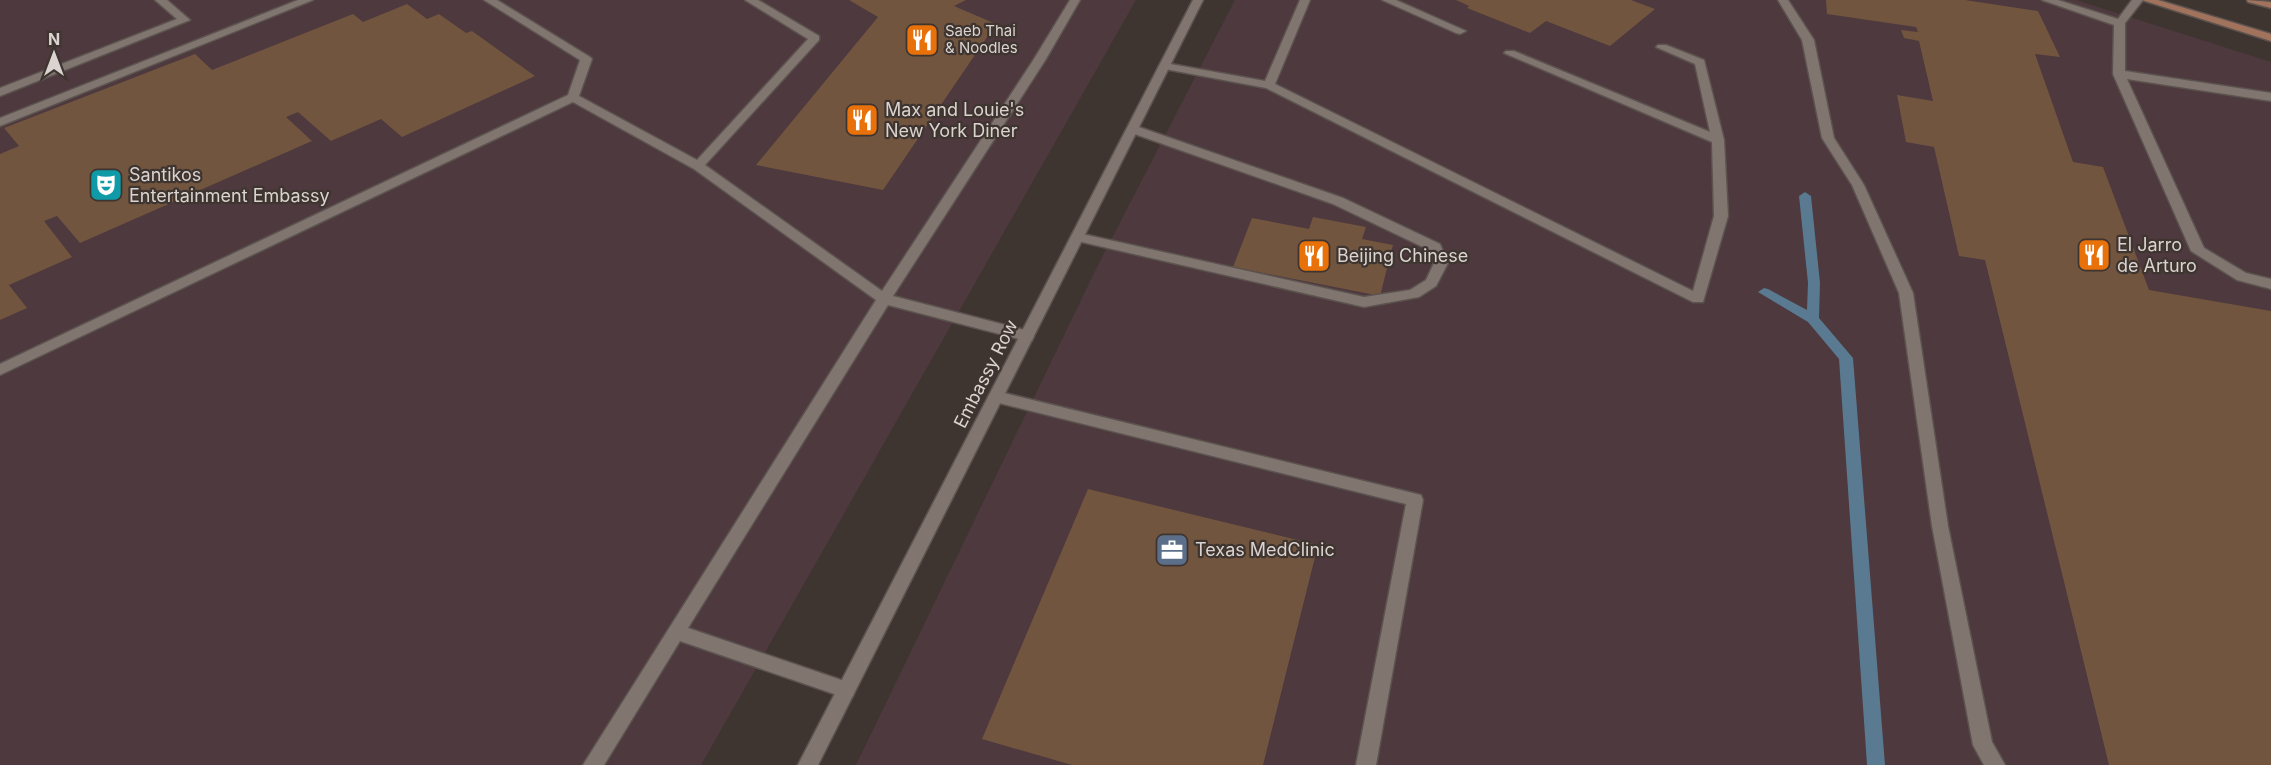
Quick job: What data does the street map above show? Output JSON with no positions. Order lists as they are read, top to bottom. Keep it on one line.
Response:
{"streets":{"street":["Embassy Row"]},"places":{"restaurant":["Saeb Thai & Noodles","Max and Louie's New York Diner","El Jarro de Arturo","Beijing Chinese"],"theatre":["Santikos Entertainment Embassy"],"office":["Texas MedClinic"]},"north":"top"}
